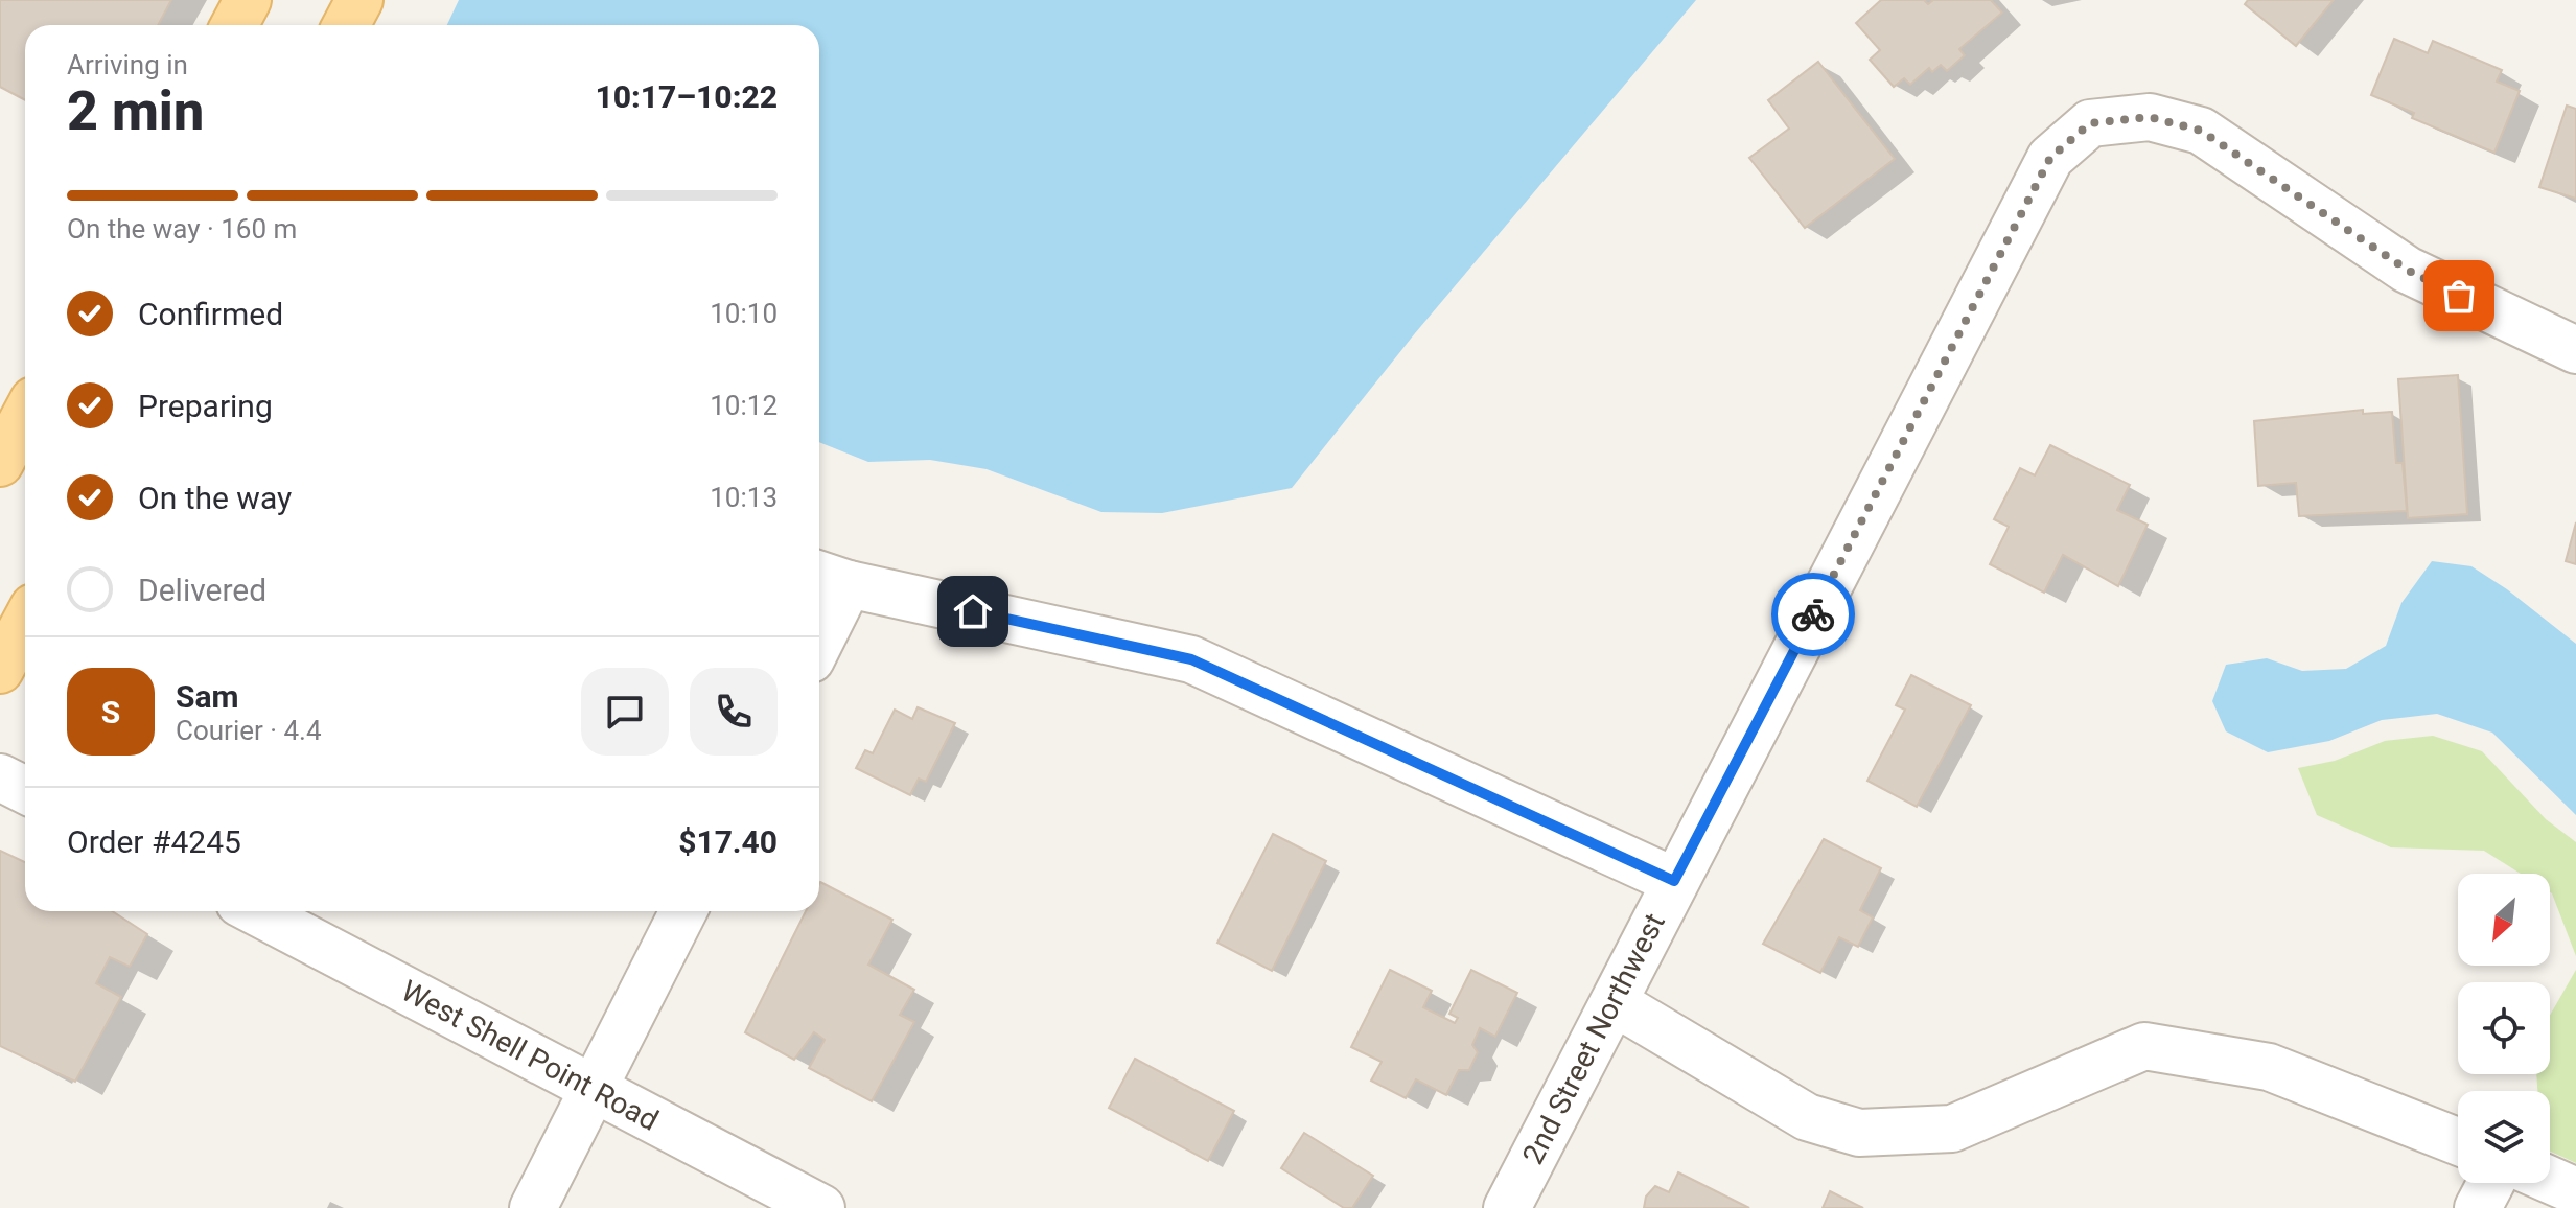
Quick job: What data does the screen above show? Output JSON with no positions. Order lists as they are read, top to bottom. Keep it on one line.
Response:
{"streets":{"street":["2nd Street Northwest","West Shell Point Road"]},"north":"bottom left","page":{"heading":["2 min","Arriving in","10:17–10:22"],"panel":["Sam","Courier · 4.4","Order #4245","$17.40"],"bar":"On the way · 160 m","list":[["Confirmed","10:10"],["Preparing","10:12"],["On the way","10:13"],"Delivered"],"round":"S"}}
